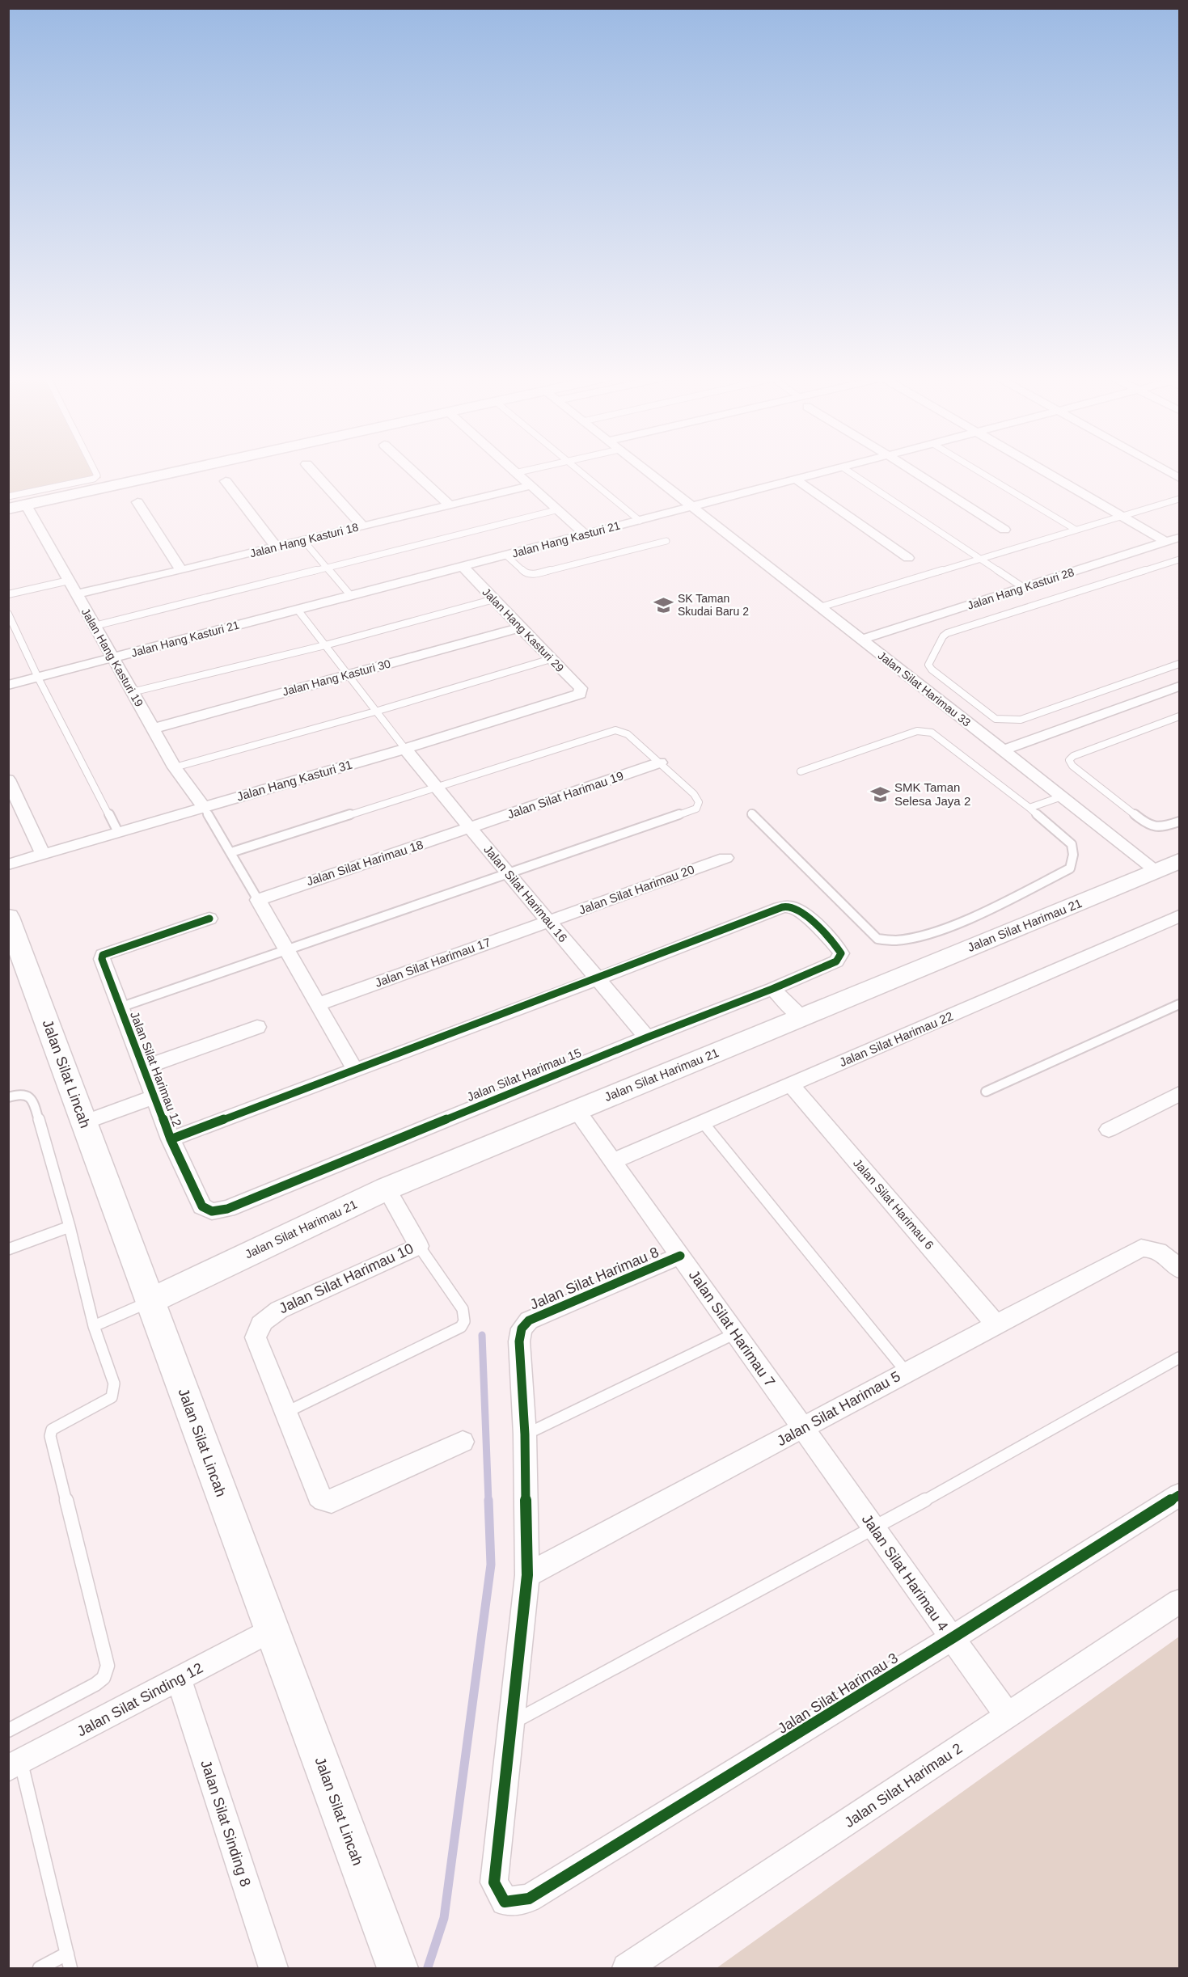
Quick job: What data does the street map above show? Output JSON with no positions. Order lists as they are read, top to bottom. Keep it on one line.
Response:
{"streets":{"street":["Jalan Hang Kasturi 21","Jalan Hang Kasturi 18","Jalan Hang Kasturi 28","Jalan Hang Kasturi 29","Jalan Hang Kasturi 19","Jalan Hang Kasturi 30","Jalan Silat Harimau 33","Jalan Hang Kasturi 31","Jalan Silat Harimau 19","Jalan Silat Harimau 18","Jalan Silat Harimau 20","Jalan Silat Harimau 16","Jalan Silat Harimau 21","Jalan Silat Harimau 17","Jalan Silat Harimau 22","Jalan Silat Harimau 12","Jalan Silat Lincah","Jalan Silat Harimau 15","Jalan Silat Harimau 6","Jalan Silat Harimau 10","Jalan Silat Harimau 8","Jalan Silat Harimau 7","Jalan Silat Harimau 5","Jalan Silat Harimau 4","Jalan Silat Harimau 3","Jalan Silat Sinding 12","Jalan Silat Harimau 2","Jalan Silat Sinding 8"]},"crossings":[["Jalan Hang Kasturi 21","Jalan Hang Kasturi 29"],["Jalan Hang Kasturi 21","Jalan Hang Kasturi 19"],["Jalan Hang Kasturi 21","Jalan Silat Harimau 33"],["Jalan Hang Kasturi 18","Jalan Hang Kasturi 19"],["Jalan Hang Kasturi 28","Jalan Silat Harimau 33"],["Jalan Hang Kasturi 29","Jalan Hang Kasturi 30"],["Jalan Hang Kasturi 29","Jalan Hang Kasturi 31"],["Jalan Hang Kasturi 19","Jalan Hang Kasturi 30"],["Jalan Hang Kasturi 19","Jalan Hang Kasturi 31"],["Jalan Silat Harimau 33","Jalan Silat Harimau 21"],["Jalan Hang Kasturi 31","Jalan Silat Harimau 16"],["Jalan Silat Harimau 19","Jalan Silat Harimau 18"],["Jalan Silat Harimau 19","Jalan Silat Harimau 16"],["Jalan Silat Harimau 18","Jalan Silat Harimau 16"],["Jalan Silat Harimau 20","Jalan Silat Harimau 16"],["Jalan Silat Harimau 20","Jalan Silat Harimau 17"],["Jalan Silat Harimau 16","Jalan Silat Harimau 17"],["Jalan Silat Harimau 16","Jalan Silat Harimau 15"],["Jalan Silat Harimau 21","Jalan Silat Lincah"],["Jalan Silat Harimau 21","Jalan Silat Harimau 10"],["Jalan Silat Harimau 21","Jalan Silat Harimau 7"],["Jalan Silat Harimau 22","Jalan Silat Harimau 6"],["Jalan Silat Harimau 22","Jalan Silat Harimau 7"],["Jalan Silat Harimau 12","Jalan Silat Harimau 15"],["Jalan Silat Lincah","Jalan Silat Sinding 12"],["Jalan Silat Harimau 6","Jalan Silat Harimau 5"],["Jalan Silat Harimau 8","Jalan Silat Harimau 7"],["Jalan Silat Harimau 7","Jalan Silat Harimau 5"],["Jalan Silat Harimau 7","Jalan Silat Harimau 4"],["Jalan Silat Harimau 5","Jalan Silat Harimau 4"],["Jalan Silat Harimau 4","Jalan Silat Harimau 3"],["Jalan Silat Harimau 4","Jalan Silat Harimau 2"],["Jalan Silat Sinding 12","Jalan Silat Sinding 8"]],"places":{"school or university":["SK Taman Skudai Baru 2","SMK Taman Selesa Jaya 2"]}}
